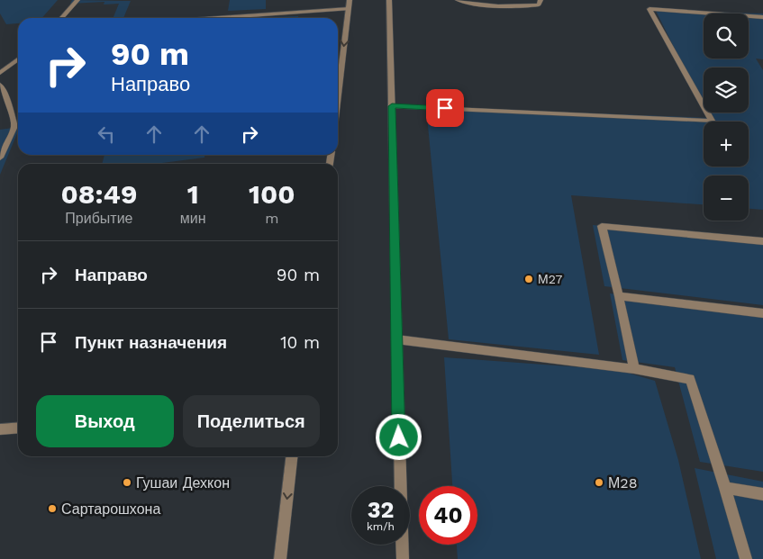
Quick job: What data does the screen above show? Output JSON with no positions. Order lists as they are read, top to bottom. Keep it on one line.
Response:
{"places":["М27","Гушаи Дехкон","М28","Сартарошхона"],"page":{"map_buttons":["+","−"],"turn":["90 m","Направо"],"eta":["08:49","Прибытие","1","мин","100","m"],"list":[{"name":"Направо","value":"90 m"},{"name":"Пункт назначения","value":"10 m"}],"buttons":["Выход","Поделиться"],"speed":"32 km/h","limit":"40"}}
